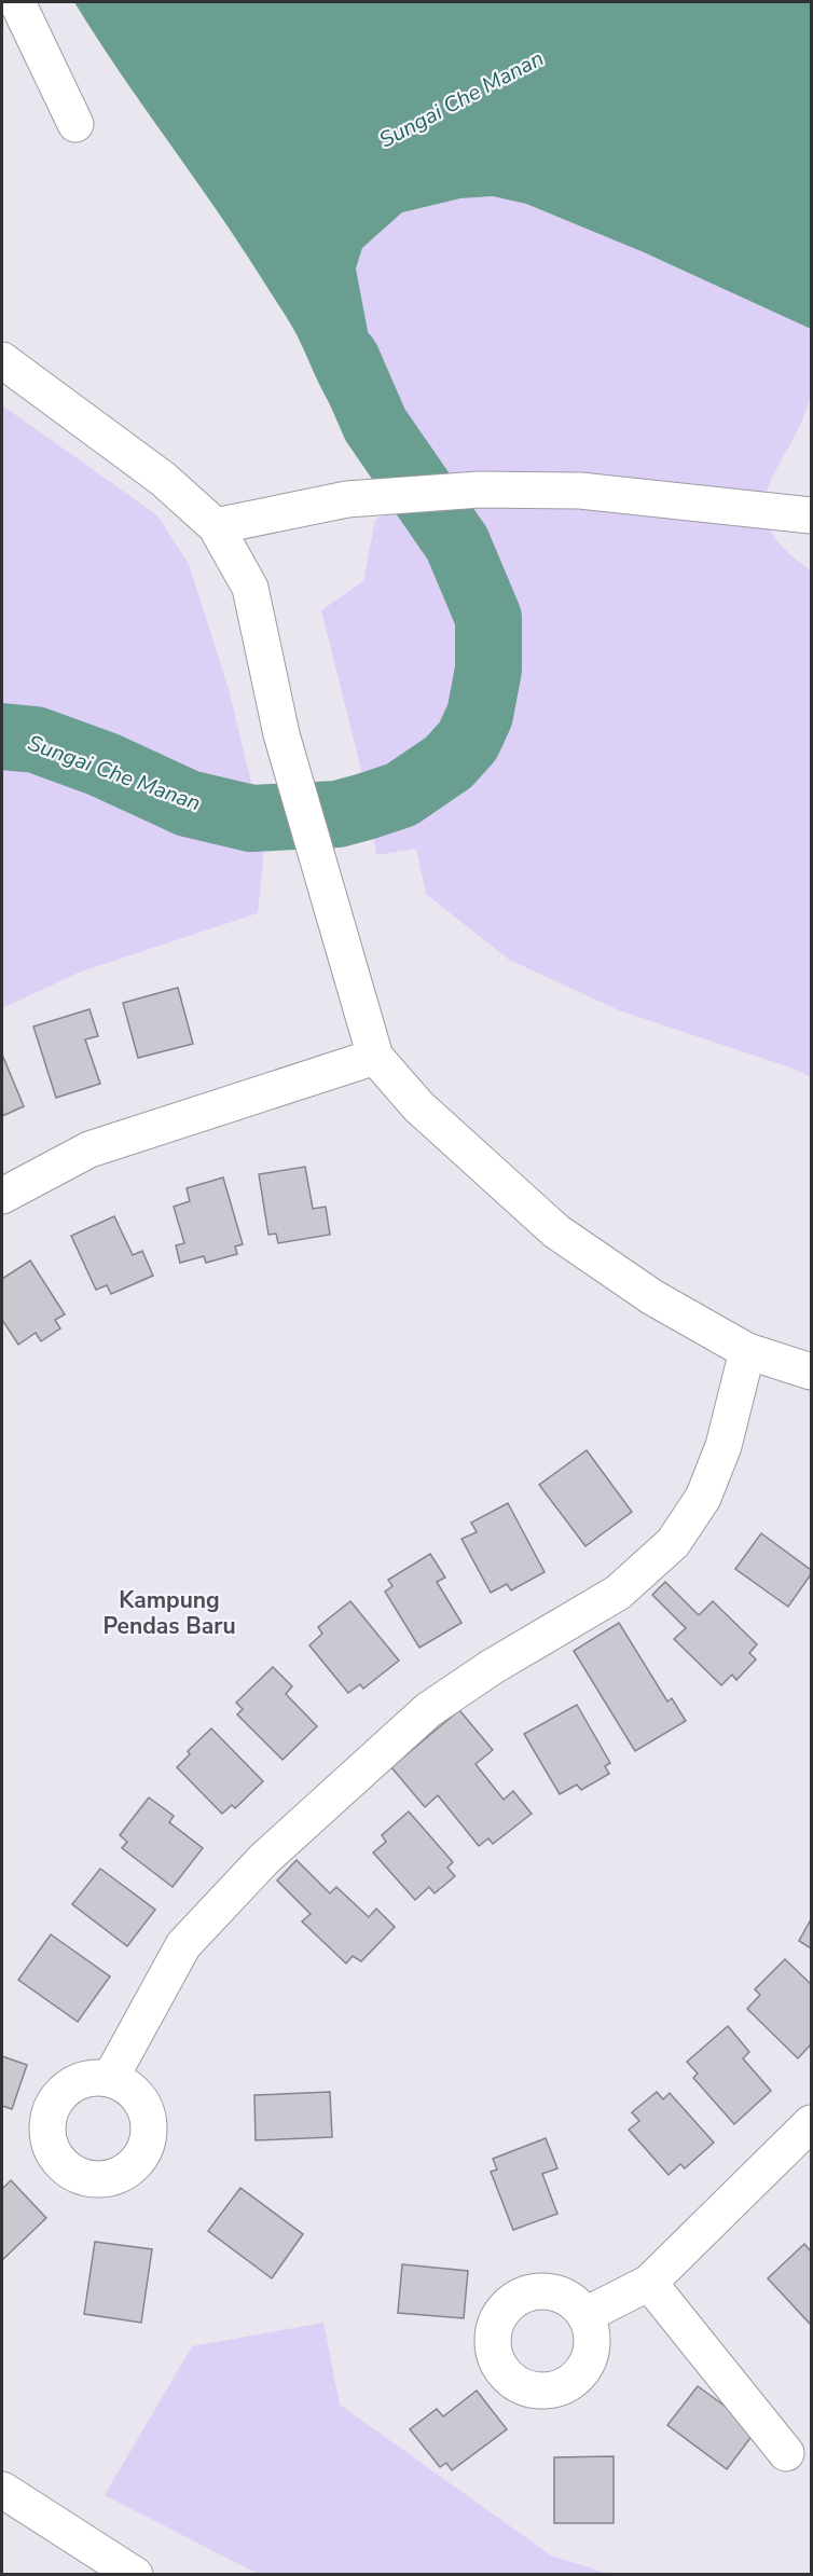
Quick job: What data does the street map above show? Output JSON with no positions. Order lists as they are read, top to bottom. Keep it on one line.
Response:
{"districts":["Kampung Pendas Baru"],"water":["Sungai Che Manan"]}
